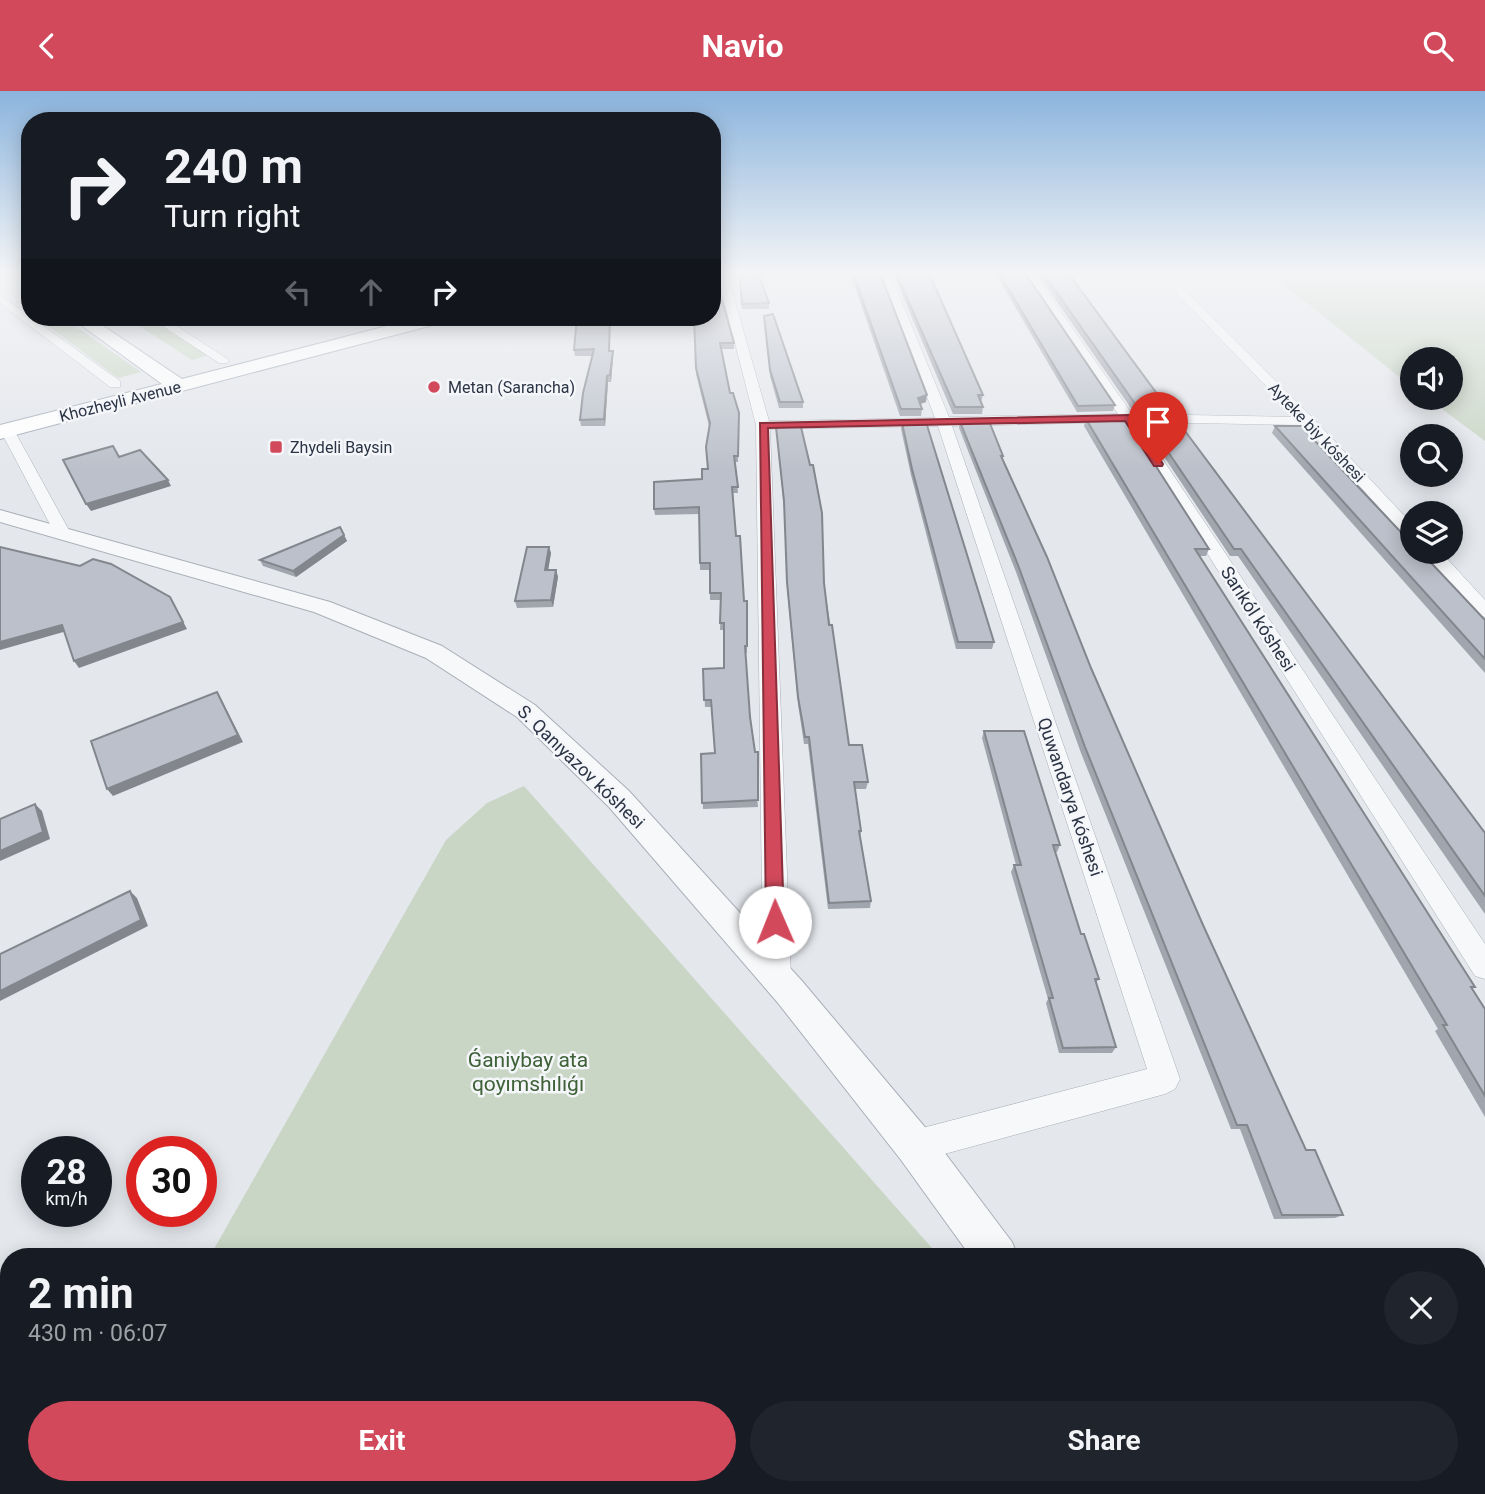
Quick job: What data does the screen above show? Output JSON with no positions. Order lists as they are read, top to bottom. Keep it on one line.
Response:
{"streets":{"main road":["Khozheyli Avenue"],"street":["Ayteke biy kóshesi","Sarıkól kóshesi","S. Qanıyazov kóshesi","Quwandarya kóshesi"]},"crossings":[["S. Qanıyazov kóshesi","Quwandarya kóshesi"]],"parks":["Ǵaniybay ata qoyımshılıǵı"],"places":{"other":["Metan (Sarancha)"],"transit":["Zhydeli Baysin"]},"page":{"header":"Navio","turn":["240 m","Turn right"],"speed":"28 km/h","limit":"30","heading":["2 min","430 m · 06:07"],"buttons":["Exit","Share"]}}
